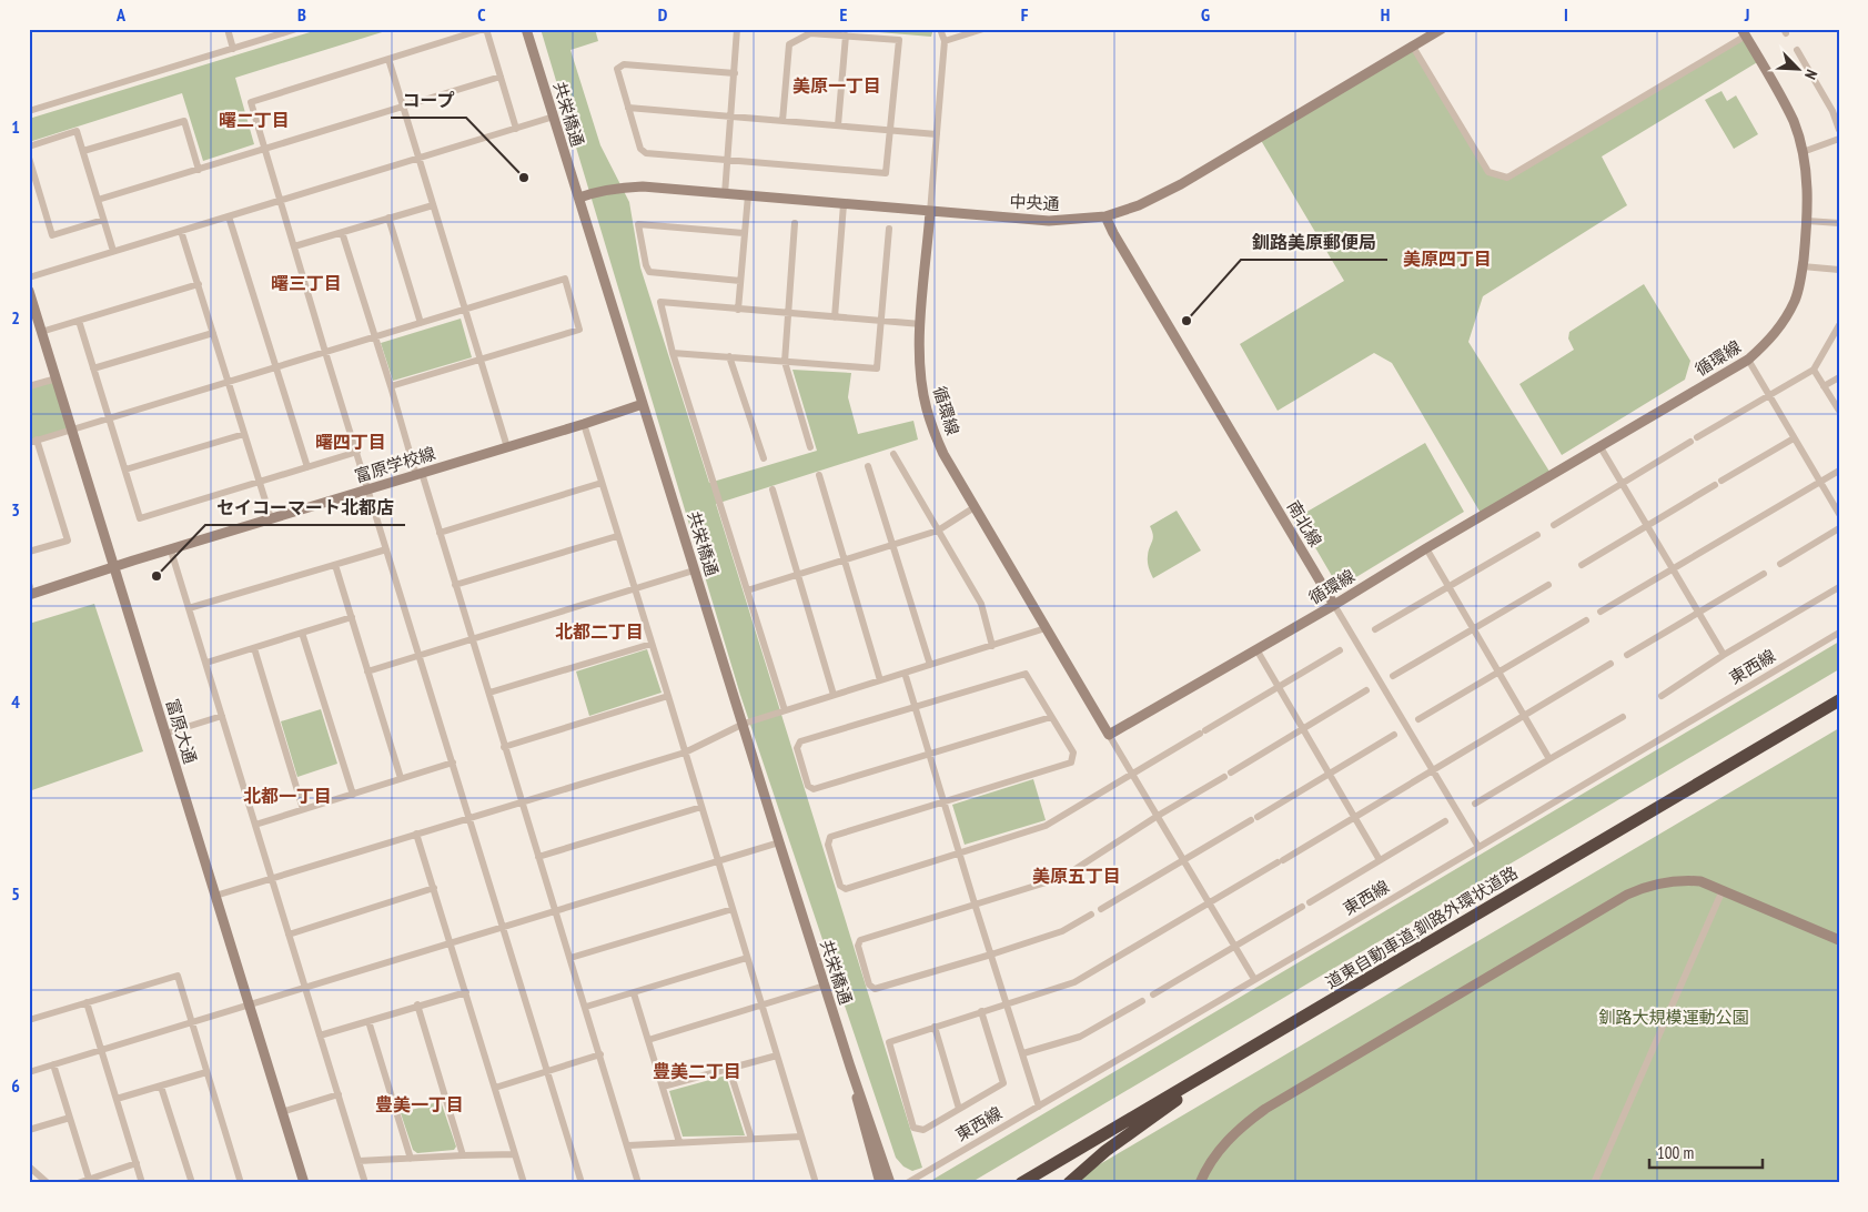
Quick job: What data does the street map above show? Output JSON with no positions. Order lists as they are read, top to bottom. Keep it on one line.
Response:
{"streets":{"highway":["道東自動車道;釧路外環状道路"],"street":["共栄橋通","中央通","循環線","富原学校線","南北線","東西線","富原大通"]},"crossings":[["共栄橋通","中央通"],["共栄橋通","富原学校線"],["中央通","循環線"],["中央通","南北線"],["循環線","南北線"],["富原学校線","富原大通"],["南北線","東西線"]],"districts":["美原一丁目","曙二丁目","美原四丁目","曙三丁目","曙四丁目","北都二丁目","北都一丁目","美原五丁目","豊美二丁目","豊美一丁目"],"parks":["釧路大規模運動公園"],"places":["コープ","釧路美原郵便局","セイコーマート北都店"],"scale_bar":"100 m","north":"bottom right","grid":{"columns":["A","B","C","D","E","F","G","H","I","J"],"rows":["1","2","3","4","5","6"]}}
